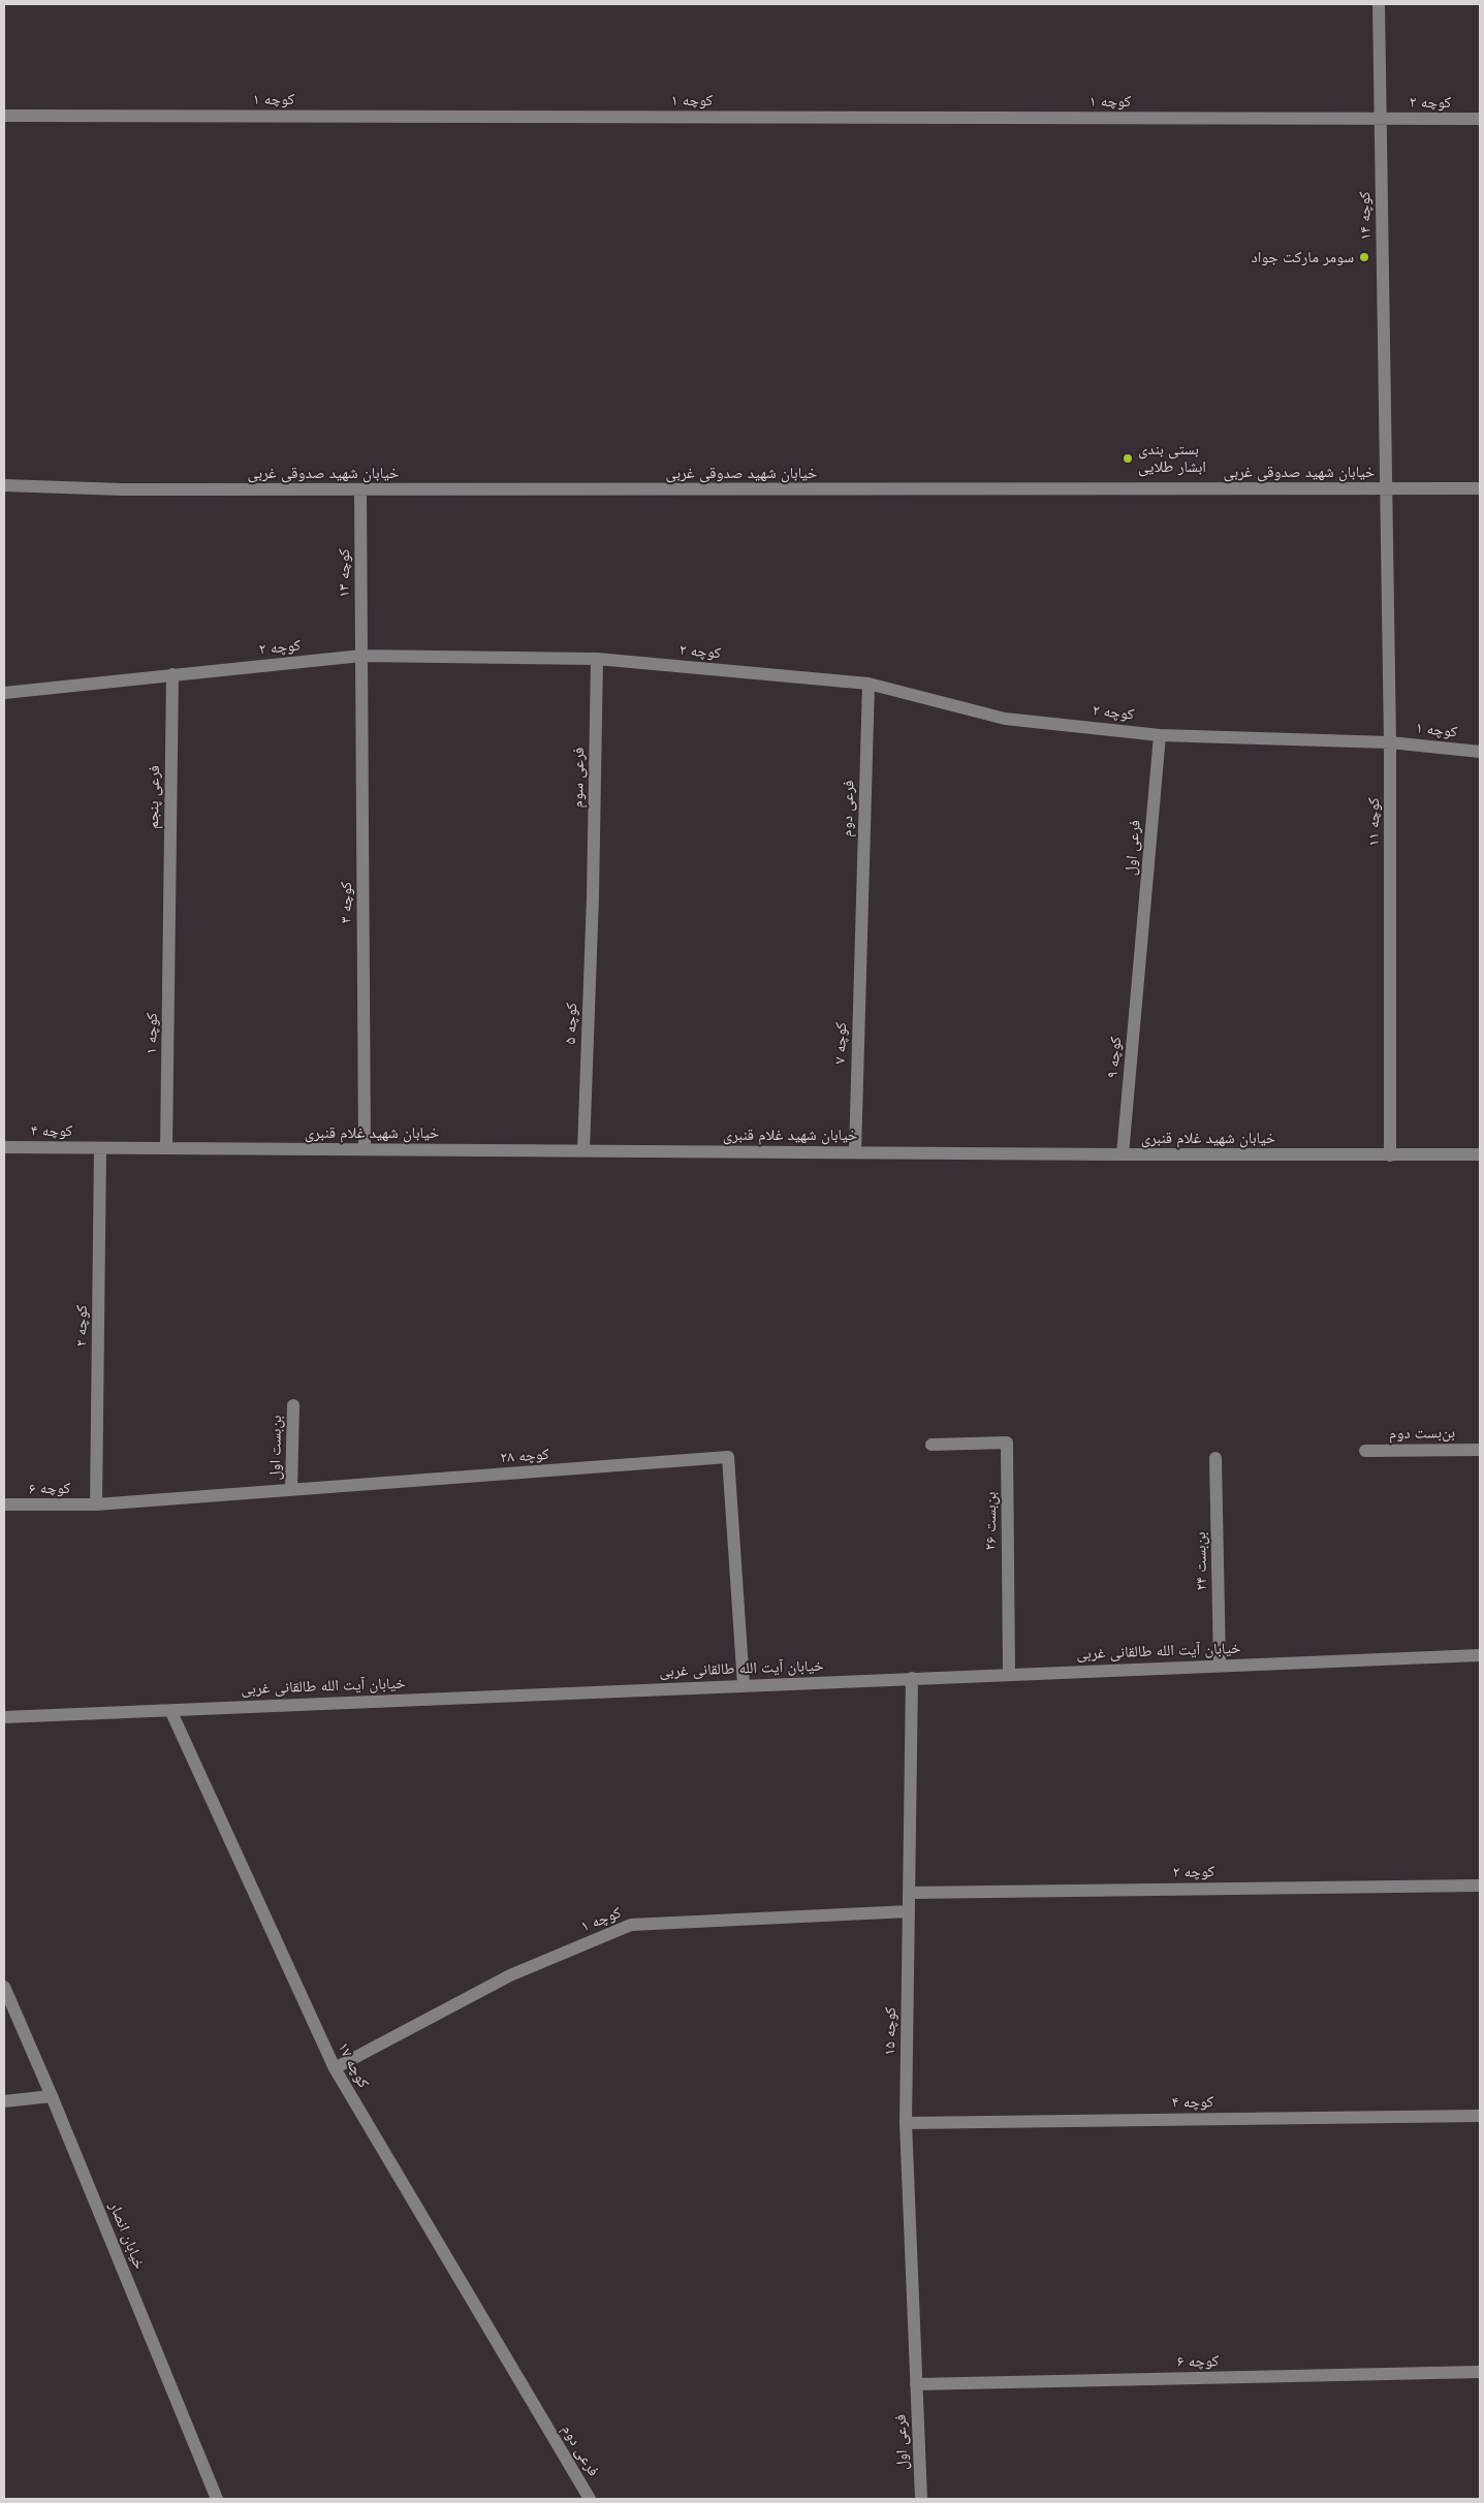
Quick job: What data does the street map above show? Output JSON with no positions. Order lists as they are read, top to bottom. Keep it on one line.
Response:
{"streets":{"street":["کوچه ۱","کوچه ۲","کوچه ۱۴","خیابان شهید صدوقی غربی","کوچه ۱۳","فرعی سوم","فرعی پنجم","فرعی دوم","کوچه ۱۱","فرعی اول","کوچه ۳","کوچه ۵","کوچه ۷","کوچه ۹","کوچه ۴","خیابان شهید غلام قنبری","بن‌بست دوم","بن‌بست اول","کوچه ۲۸","کوچه ۶","بن‌بست ۲۶","بن‌بست ۲۴","خیابان آیت الله طالقانی غربی","کوچه ۱۵","کوچه ۱۷","خیابان انصار"]},"crossings":[["کوچه ۱","کوچه ۲"],["کوچه ۱","کوچه ۱۴"],["کوچه ۱","فرعی پنجم"],["کوچه ۱","کوچه ۱۱"],["کوچه ۱","خیابان شهید غلام قنبری"],["کوچه ۱","کوچه ۱۵"],["کوچه ۱","کوچه ۱۷"],["کوچه ۲","کوچه ۱۴"],["کوچه ۲","کوچه ۱۳"],["کوچه ۲","فرعی سوم"],["کوچه ۲","فرعی پنجم"],["کوچه ۲","فرعی دوم"],["کوچه ۲","کوچه ۱۱"],["کوچه ۲","فرعی اول"],["کوچه ۲","کوچه ۳"],["کوچه ۲","کوچه ۴"],["کوچه ۲","خیابان شهید غلام قنبری"],["کوچه ۲","کوچه ۲۸"],["کوچه ۲","کوچه ۶"],["کوچه ۲","کوچه ۱۵"],["کوچه ۱۴","خیابان شهید صدوقی غربی"],["کوچه ۱۴","کوچه ۱۱"],["خیابان شهید صدوقی غربی","کوچه ۱۳"],["خیابان شهید صدوقی غربی","کوچه ۱۱"],["کوچه ۱۳","کوچه ۳"],["فرعی سوم","کوچه ۵"],["فرعی دوم","کوچه ۷"],["فرعی دوم","کوچه ۱۷"],["کوچه ۱۱","خیابان شهید غلام قنبری"],["فرعی اول","کوچه ۹"],["فرعی اول","کوچه ۶"],["فرعی اول","کوچه ۱۵"],["کوچه ۳","خیابان شهید غلام قنبری"],["کوچه ۵","خیابان شهید غلام قنبری"],["کوچه ۷","خیابان شهید غلام قنبری"],["کوچه ۹","خیابان شهید غلام قنبری"],["کوچه ۴","خیابان شهید غلام قنبری"],["کوچه ۴","کوچه ۱۵"],["بن‌بست اول","کوچه ۲۸"],["کوچه ۲۸","کوچه ۶"],["کوچه ۲۸","خیابان آیت الله طالقانی غربی"],["کوچه ۶","کوچه ۱۵"],["بن‌بست ۲۶","خیابان آیت الله طالقانی غربی"],["بن‌بست ۲۴","خیابان آیت الله طالقانی غربی"],["خیابان آیت الله طالقانی غربی","کوچه ۱۵"],["خیابان آیت الله طالقانی غربی","کوچه ۱۷"]],"places":["سومر مارکت جواد","بستی بندی ابشار طلایی"]}
